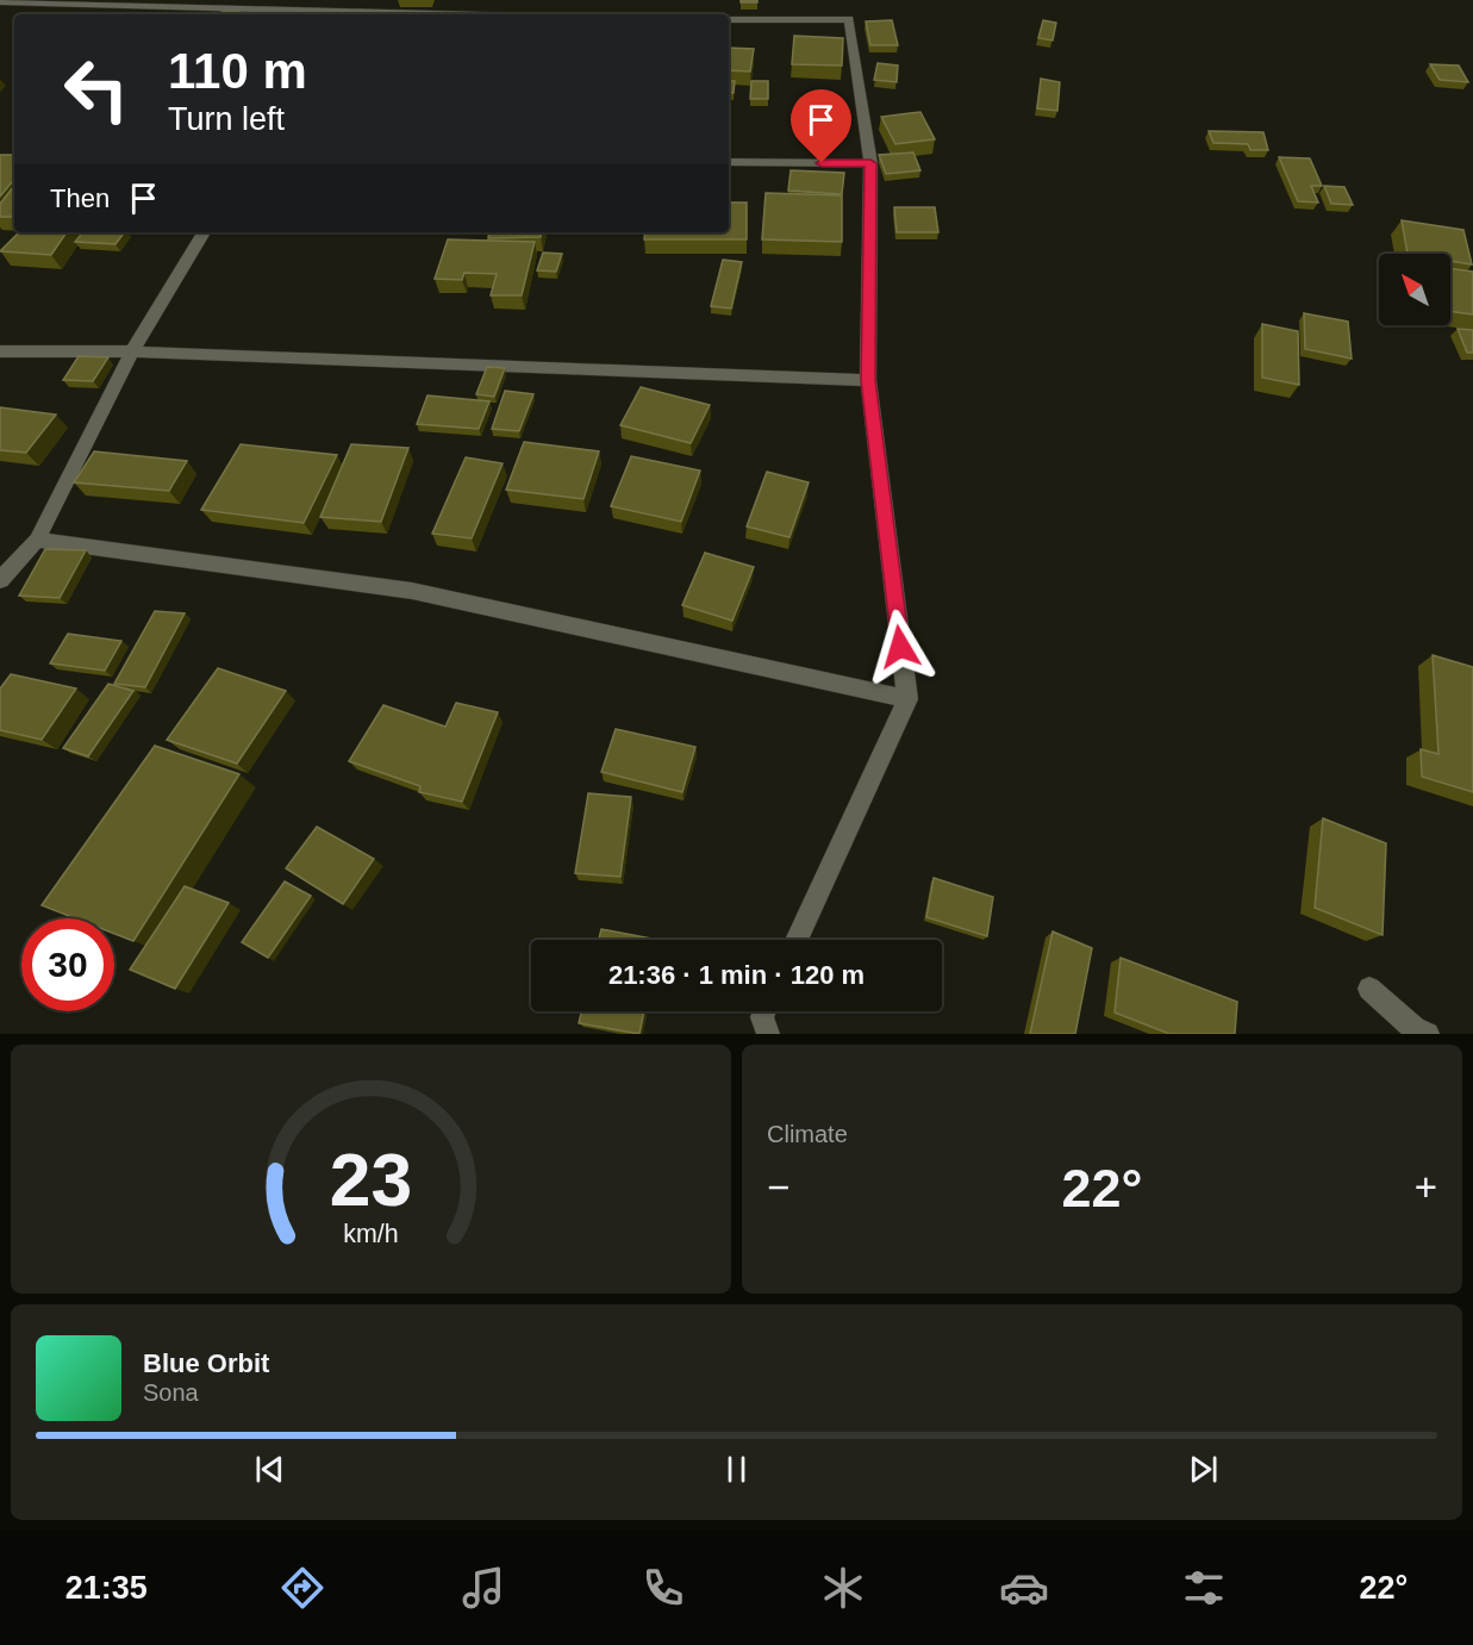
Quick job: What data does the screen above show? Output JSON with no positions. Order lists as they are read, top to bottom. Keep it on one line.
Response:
{"north":"top left","page":{"turn":["110 m","Turn left"],"then":"Then","limit":"30","trip":"21:36 · 1 min · 120 m","tile":"Climate","heat":["−","22°","+"],"song":["Blue Orbit","Sona"],"tabs":["21:35","22°"],"gauge":["23","km/h"]}}
